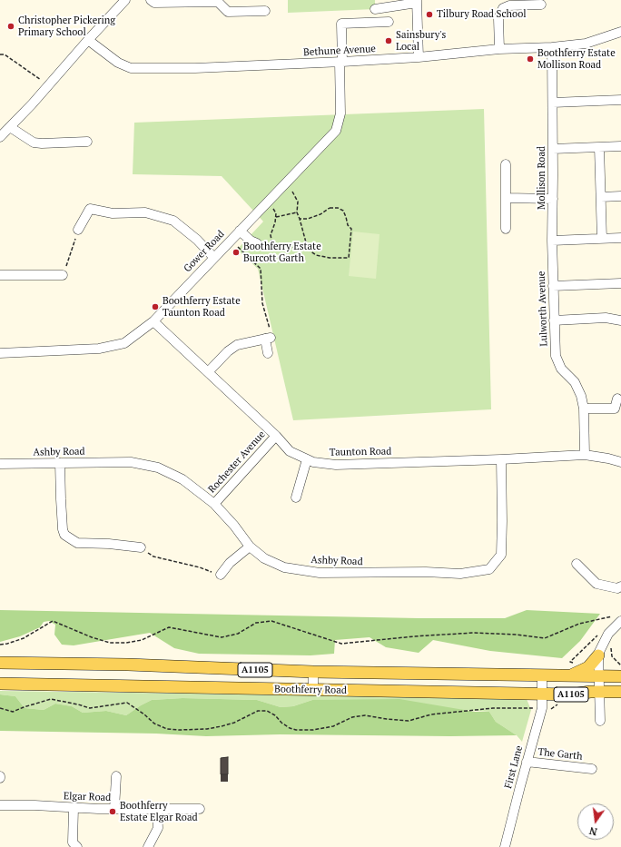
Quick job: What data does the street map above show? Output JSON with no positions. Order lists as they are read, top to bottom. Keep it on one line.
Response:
{"streets":{"main road":["A1105","Boothferry Road"],"street":["Bethune Avenue","Mollison Road","Gower Road","Lulworth Avenue","Ashby Road","Taunton Road","Rochester Avenue","The Garth","First Lane","Elgar Road"]},"crossings":[["Bethune Avenue","Mollison Road"],["Bethune Avenue","Gower Road"],["Mollison Road","Lulworth Avenue"],["Gower Road","Taunton Road"],["Lulworth Avenue","Taunton Road"],["Ashby Road","Taunton Road"],["Ashby Road","Rochester Avenue"],["Taunton Road","Rochester Avenue"],["Boothferry Road","First Lane"],["The Garth","First Lane"]],"places":["Tilbury Road School","Christopher Pickering Primary School","Sainsbury's Local","Boothferry Estate Mollison Road","Boothferry Estate Burcott Garth","Boothferry Estate Taunton Road","Boothferry Estate Elgar Road"],"north":"bottom"}
